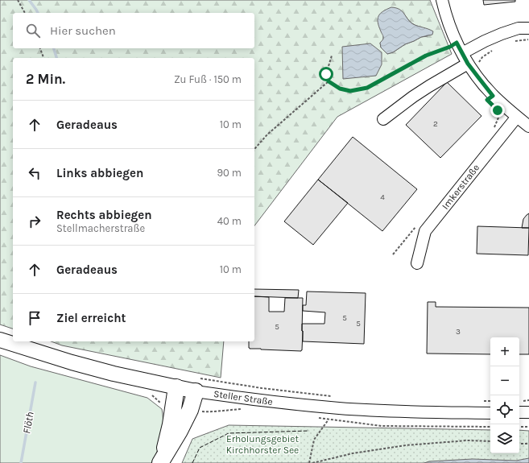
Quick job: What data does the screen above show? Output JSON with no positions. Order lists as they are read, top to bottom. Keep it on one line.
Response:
{"streets":{"main road":["Steller Straße"],"street":["Imkerstraße"]},"water":["Flöth"],"parks":["Erholungsgebiet Kirchhorster See"],"house_numbers":["2","4","5","5","5","3"],"page":{"search":"Hier suchen","heading":["2 Min.","Zu Fuß · 150 m"],"list":[["Geradeaus","10 m"],["Links abbiegen","90 m"],["Rechts abbiegen","Stellmacherstraße","40 m"],["Geradeaus","10 m"],"Ziel erreicht"],"map_buttons":["+","−"]}}
